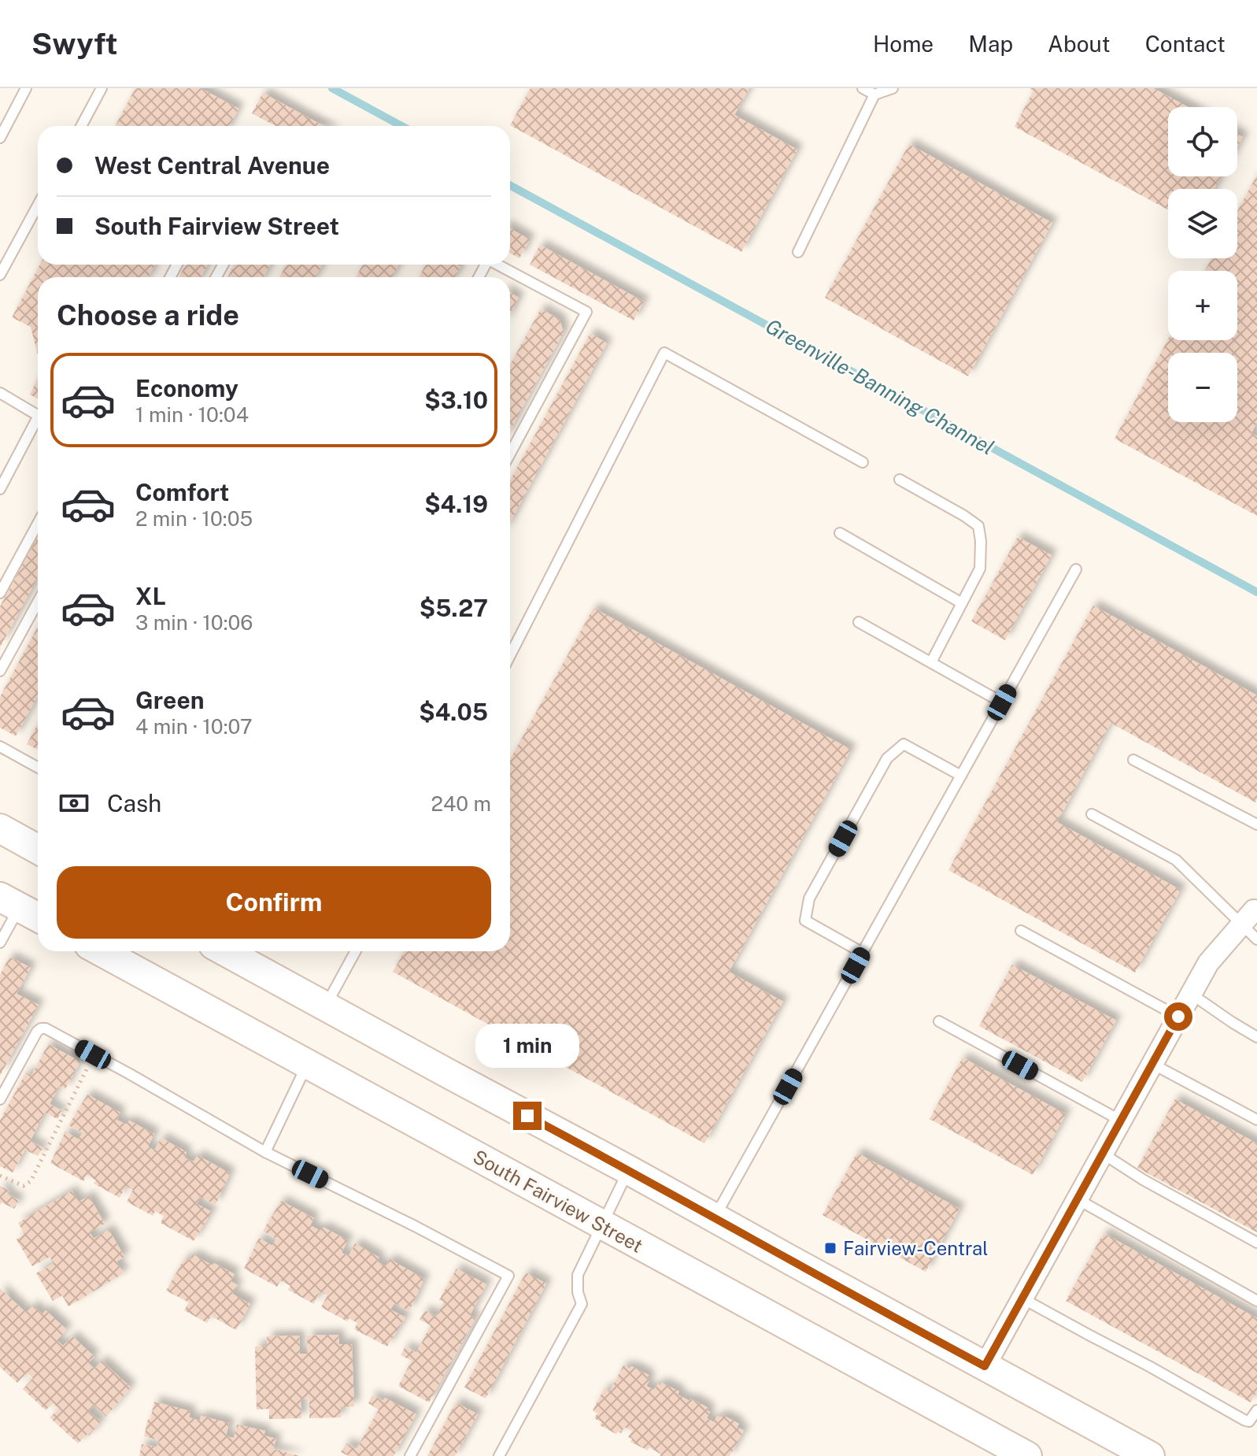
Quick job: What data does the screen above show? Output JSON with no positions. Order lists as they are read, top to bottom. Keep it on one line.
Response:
{"streets":{"main road":["South Fairview Street"]},"water":["Greenville-Banning Channel"],"places":{"transit":["Fairview-Central"]},"page":{"header":"Swyft","nav":["Home","Map","About","Contact"],"map_buttons":["+","−"],"banner":["West Central Avenue","South Fairview Street"],"heading":"Choose a ride","list":[{"name":"Economy","note":"1 min · 10:04","value":"$3.10"},{"name":"Comfort","note":"2 min · 10:05","value":"$4.19"},{"name":"XL","note":"3 min · 10:06","value":"$5.27"},{"name":"Green","note":"4 min · 10:07","value":"$4.05"}],"pay":["Cash","240 m"],"buttons":"Confirm","bubble":"1 min"}}
